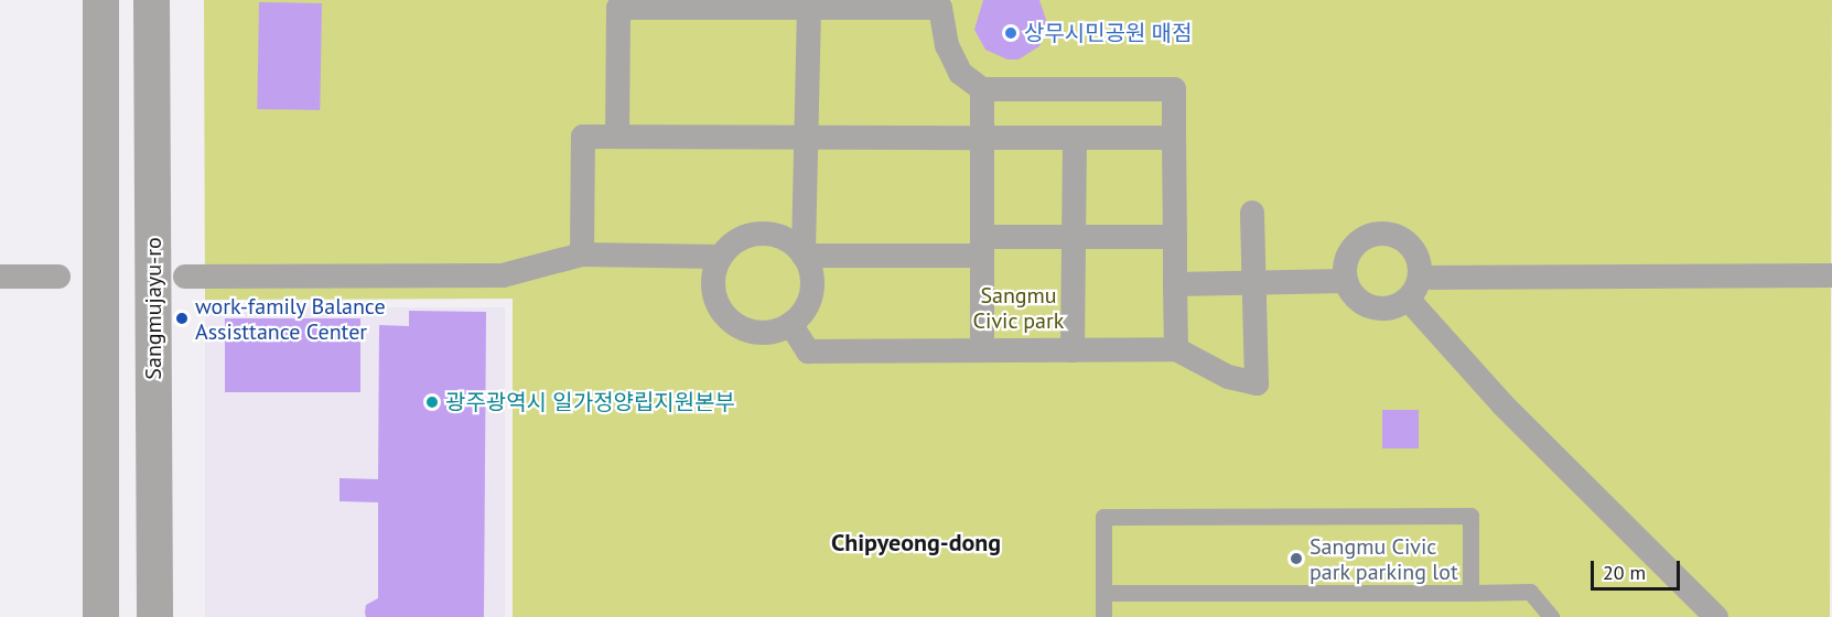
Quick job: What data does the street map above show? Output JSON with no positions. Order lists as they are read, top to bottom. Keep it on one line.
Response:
{"streets":{"street":["Sangmujayu-ro"]},"districts":["Chipyeong-dong"],"parks":["Sangmu Civic park"],"places":["상무시민공원 매점","work-family Balance Assisttance Center","광주광역시 일가정양립지원본부","Sangmu Civic park parking lot"],"scale_bar":"20 m"}
